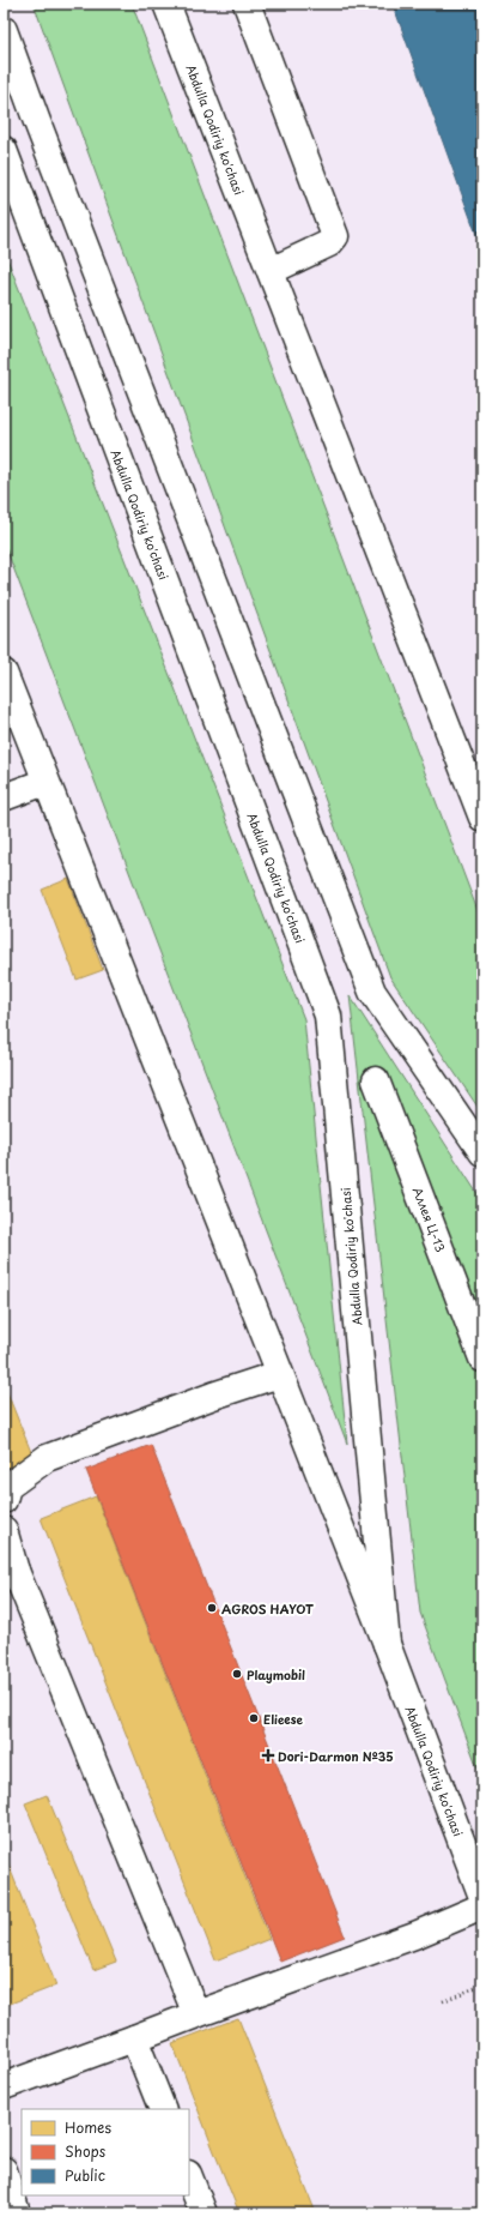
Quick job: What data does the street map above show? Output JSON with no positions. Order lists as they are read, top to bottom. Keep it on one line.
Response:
{"streets":{"main road":["Abdulla Qodiriy ko'chasi","Аллея Ц-13"]},"places":{"other":["AGROS HAYOT","Playmobil","Elieese"],"health":["Dori-Darmon №35"]},"legend":["Homes","Shops","Public"]}
